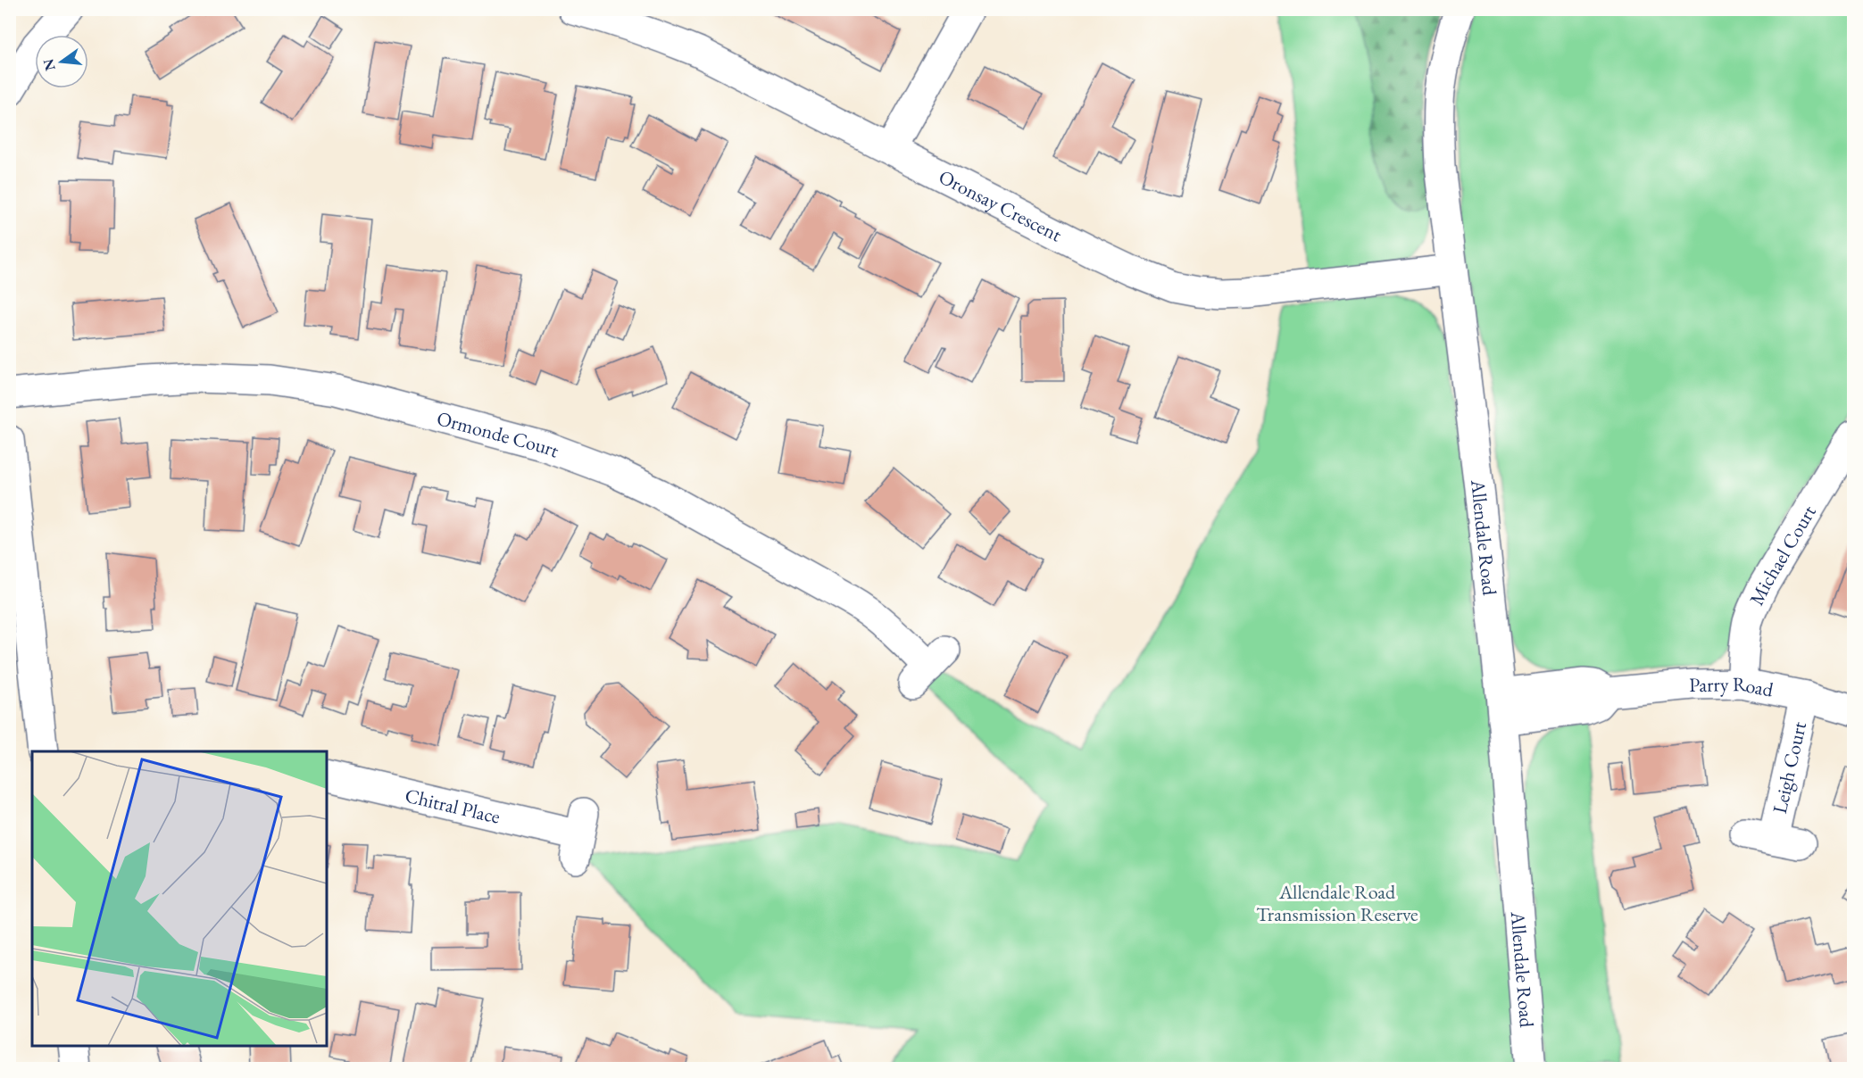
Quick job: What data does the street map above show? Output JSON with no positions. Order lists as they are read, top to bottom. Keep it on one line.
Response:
{"streets":{"street":["Oronsay Crescent","Ormonde Court","Allendale Road","Michael Court","Parry Road","Leigh Court","Chitral Place"]},"crossings":[["Oronsay Crescent","Allendale Road"],["Allendale Road","Parry Road"],["Michael Court","Parry Road"],["Parry Road","Leigh Court"]],"parks":["Allendale Road Transmission Reserve"],"north":"left"}
